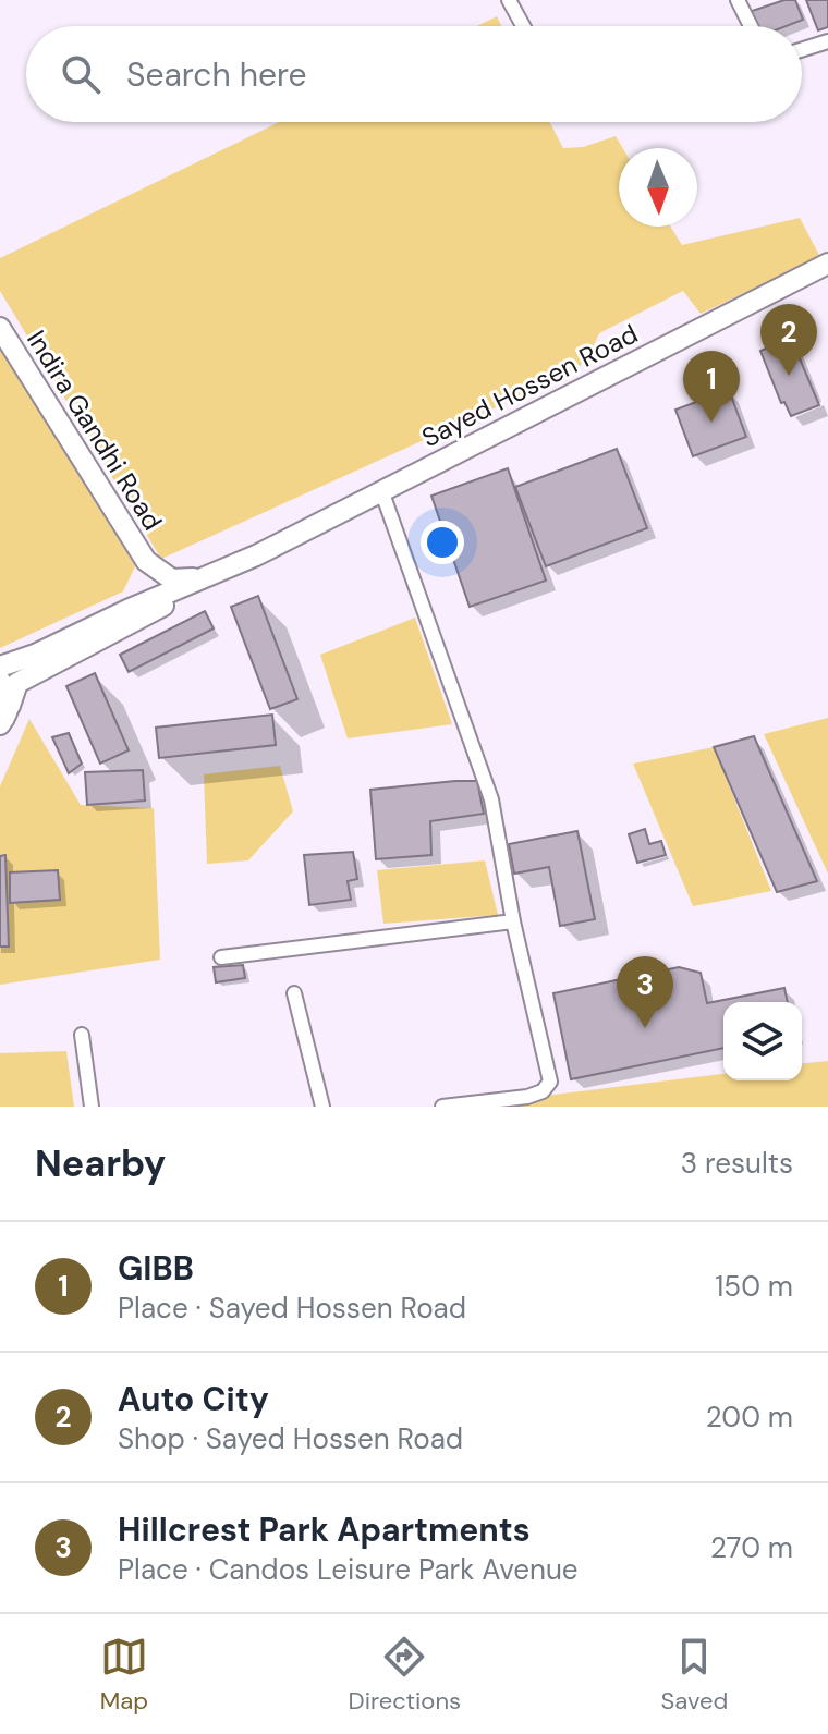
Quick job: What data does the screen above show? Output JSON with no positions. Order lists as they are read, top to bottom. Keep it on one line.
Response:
{"streets":{"main road":["Sayed Hossen Road","Indira Gandhi Road"]},"crossings":[["Sayed Hossen Road","Indira Gandhi Road"]],"north":"bottom","page":{"search":"Search here","pins":["2","1","3"],"heading":["Nearby","3 results"],"list":[{"mark":"1","name":"GIBB","note":"Place · Sayed Hossen Road","value":"150 m"},{"mark":"2","name":"Auto City","note":"Shop · Sayed Hossen Road","value":"200 m"},{"mark":"3","name":"Hillcrest Park Apartments","note":"Place · Candos Leisure Park Avenue","value":"270 m"}],"nav":["Map","Directions","Saved"]}}
